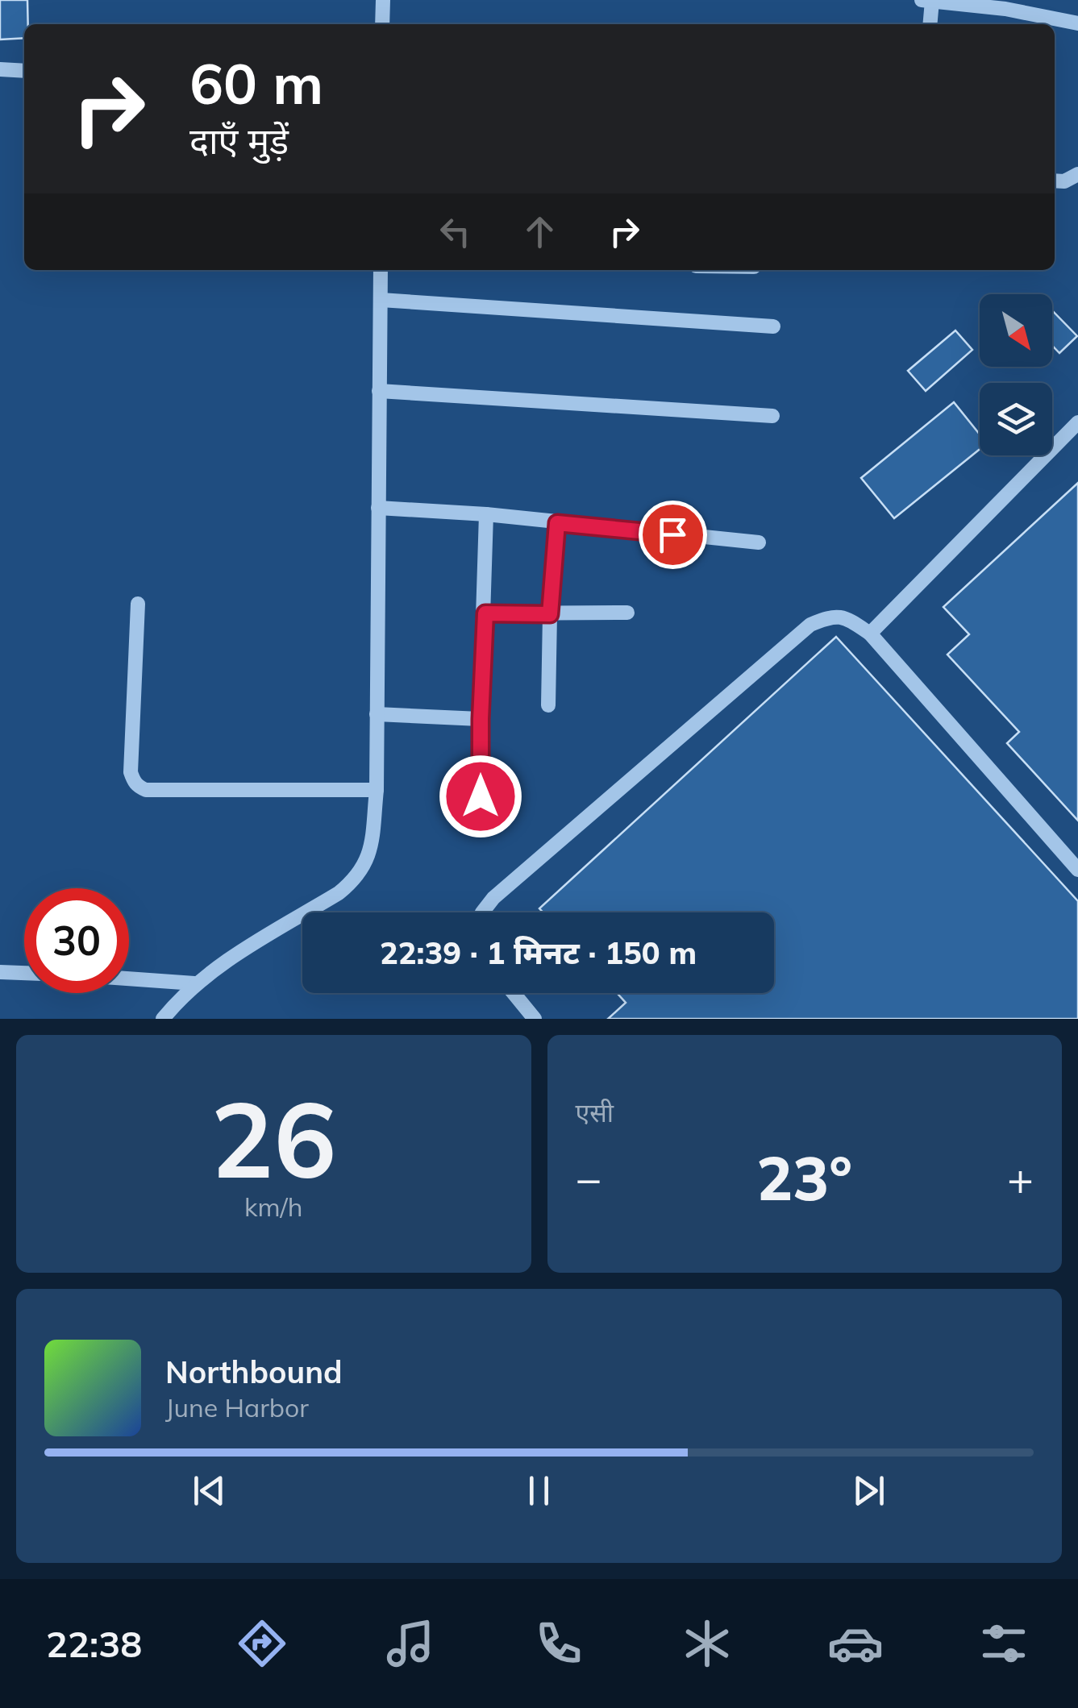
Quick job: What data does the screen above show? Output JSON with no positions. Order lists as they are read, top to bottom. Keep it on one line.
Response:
{"north":"bottom right","page":{"turn":["60 m","दाएँ मुड़ें"],"limit":"30","trip":"22:39 · 1 मिनट · 150 m","tile":[["26","km/h"],"एसी"],"heat":["−","23°","+"],"song":["Northbound","June Harbor"],"tabs":"22:38"}}
